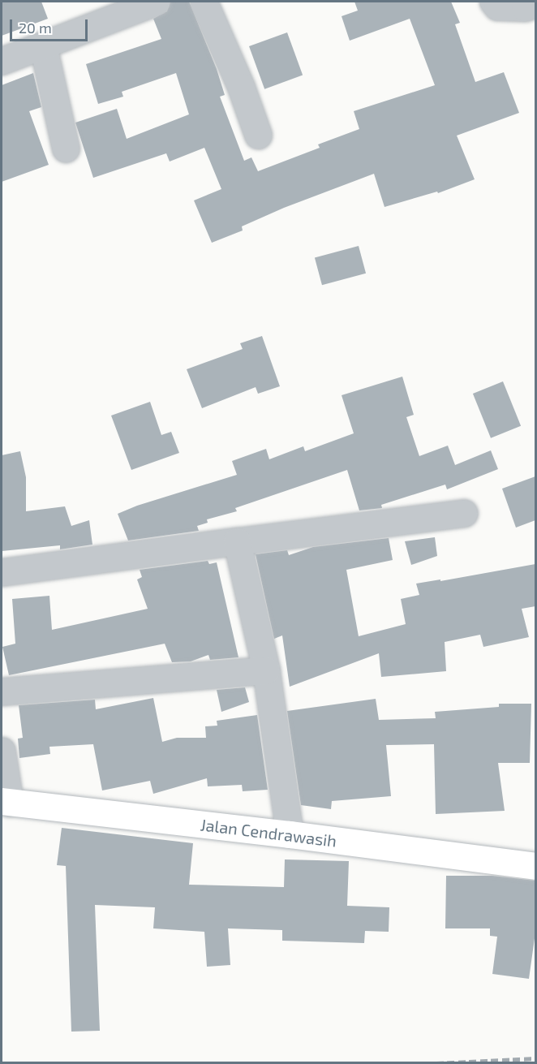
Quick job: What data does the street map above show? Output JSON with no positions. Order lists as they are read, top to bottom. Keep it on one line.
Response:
{"streets":{"main road":["Jalan Cendrawasih"]},"scale_bar":"20 m"}
